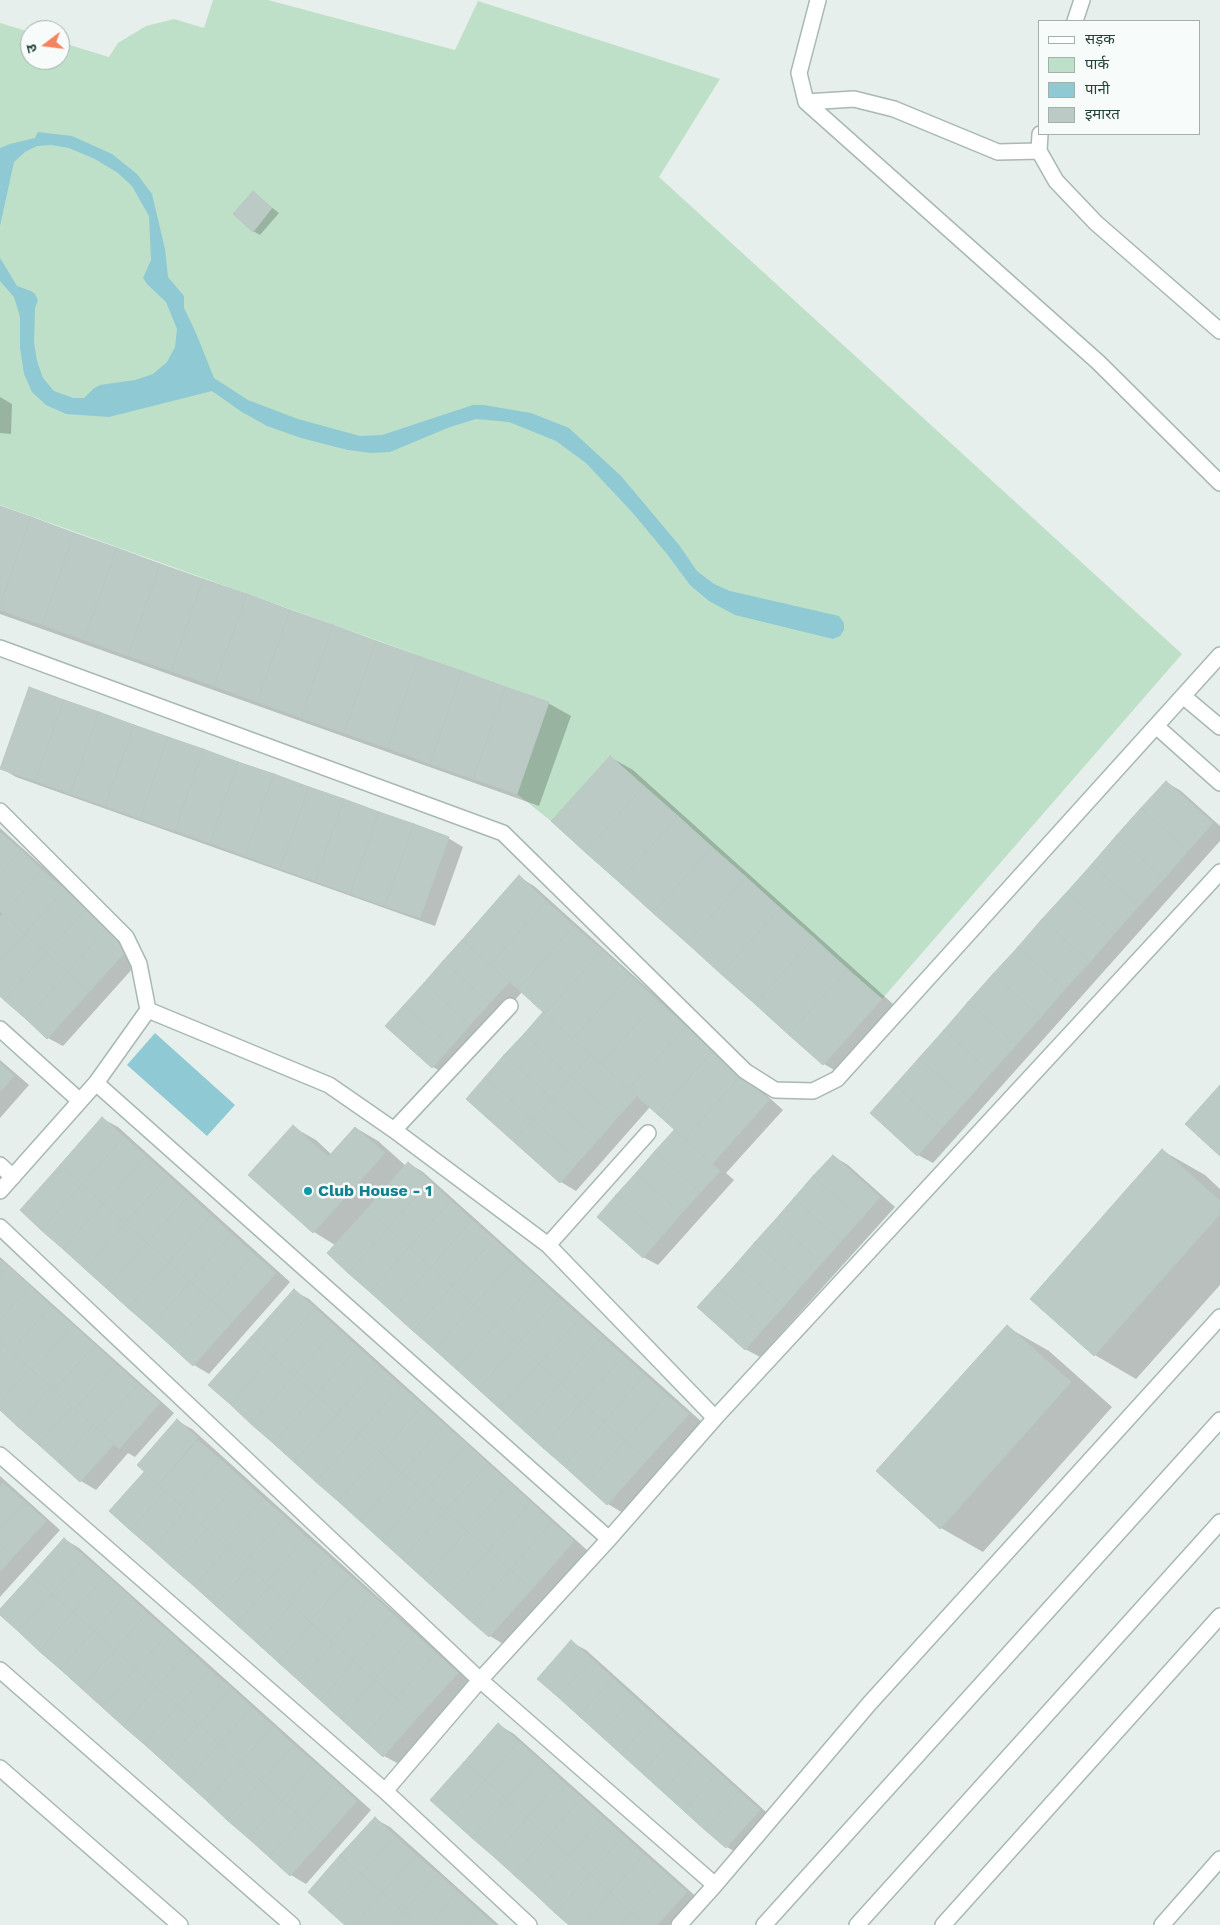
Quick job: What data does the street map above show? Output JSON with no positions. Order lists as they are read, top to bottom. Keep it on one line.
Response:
{"places":["Club House - 1"],"legend":["सड़क","पार्क","पानी","इमारत"],"north":"left"}
